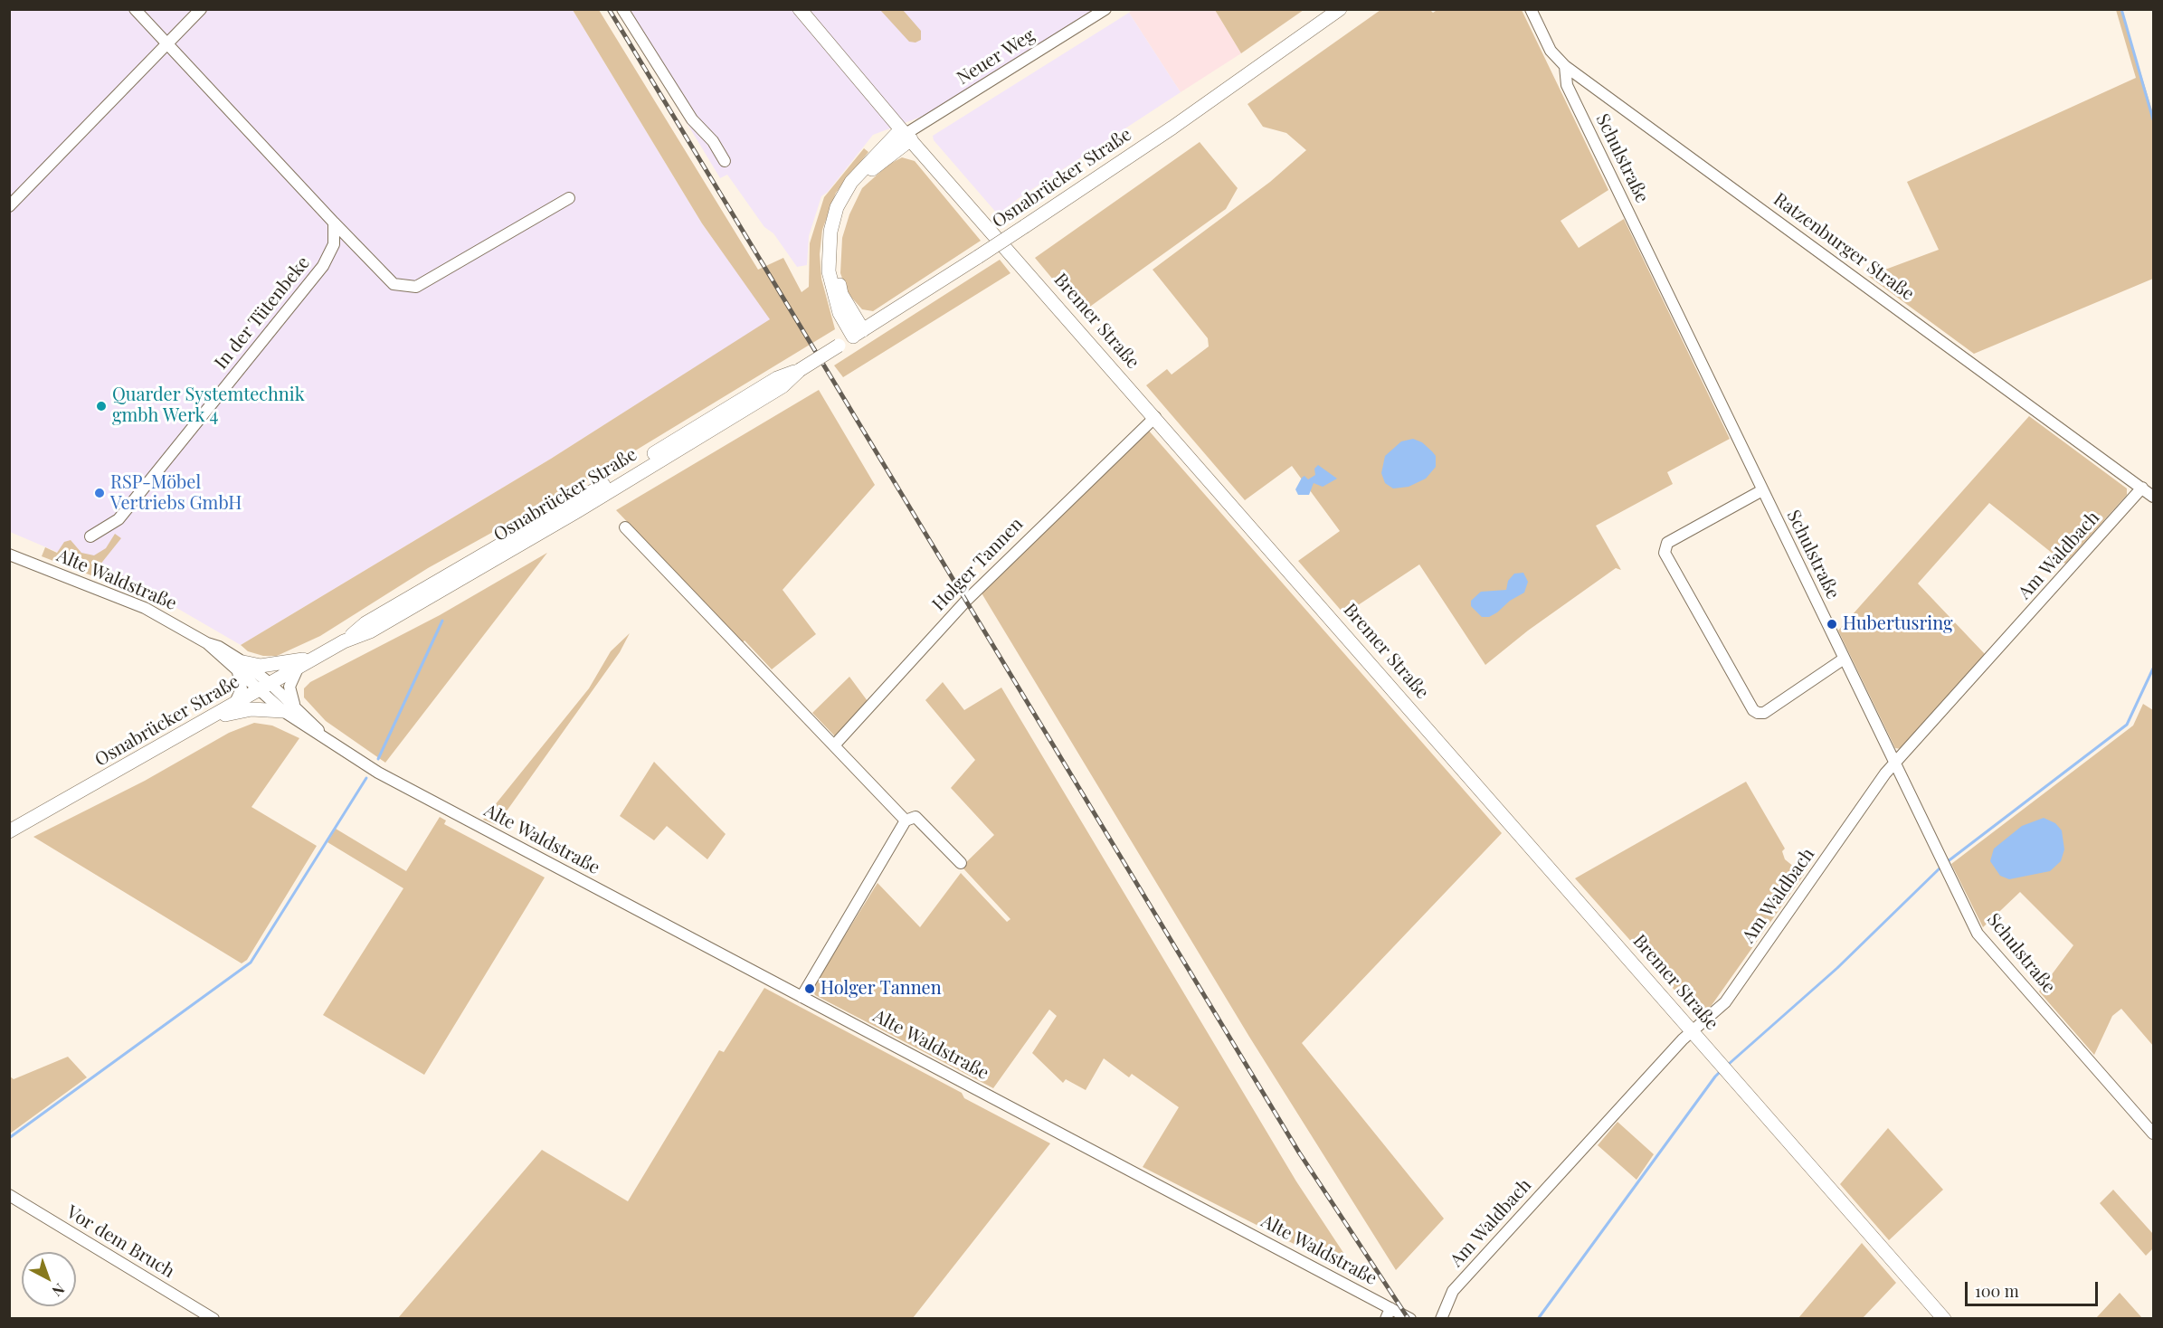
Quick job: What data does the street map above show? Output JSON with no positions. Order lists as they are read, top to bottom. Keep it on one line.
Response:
{"streets":{"main road":["Osnabrücker Straße","Bremer Straße"],"street":["Neuer Weg","Schulstraße","Ratzenburger Straße","In der Tütenbeke","Am Waldbach","Holger Tannen","Alte Waldstraße","Vor dem Bruch"]},"crossings":[["Neuer Weg","Bremer Straße"],["Schulstraße","Ratzenburger Straße"],["Schulstraße","Am Waldbach"],["Osnabrücker Straße","Alte Waldstraße"],["Ratzenburger Straße","Am Waldbach"],["Bremer Straße","Am Waldbach"],["Bremer Straße","Holger Tannen"]],"places":["Quarder Systemtechnik gmbh Werk 4","RSP-Möbel Vertriebs GmbH","Hubertusring","Holger Tannen"],"scale_bar":"100 m","north":"bottom right"}
